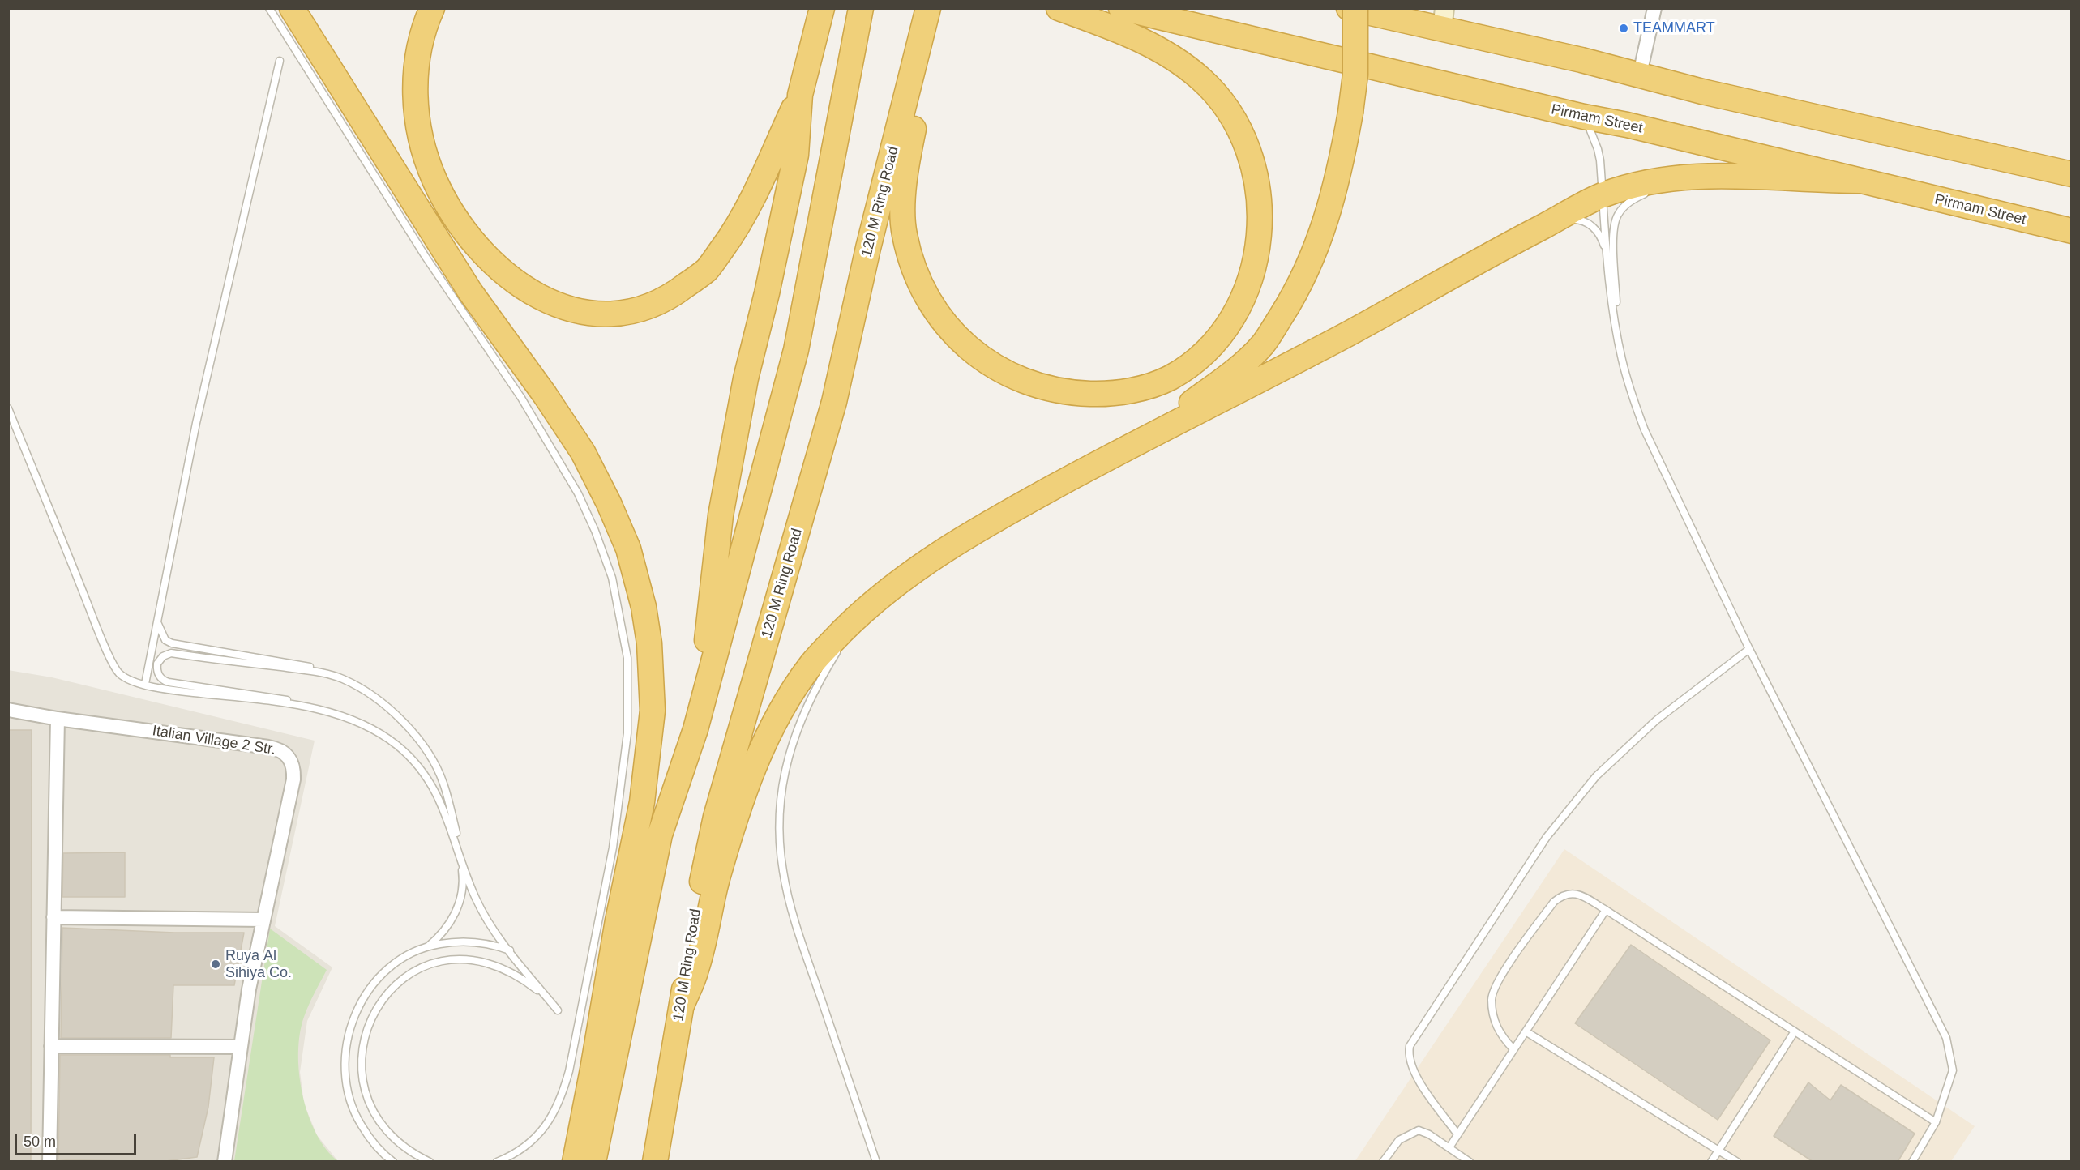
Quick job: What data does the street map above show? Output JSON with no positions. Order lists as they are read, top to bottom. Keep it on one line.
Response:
{"streets":{"highway":["Pirmam Street","120 M Ring Road"],"street":["Italian Village 2 Str."]},"places":["TEAMMART","Ruya Al Sihiya Co."],"scale_bar":"50 m"}
